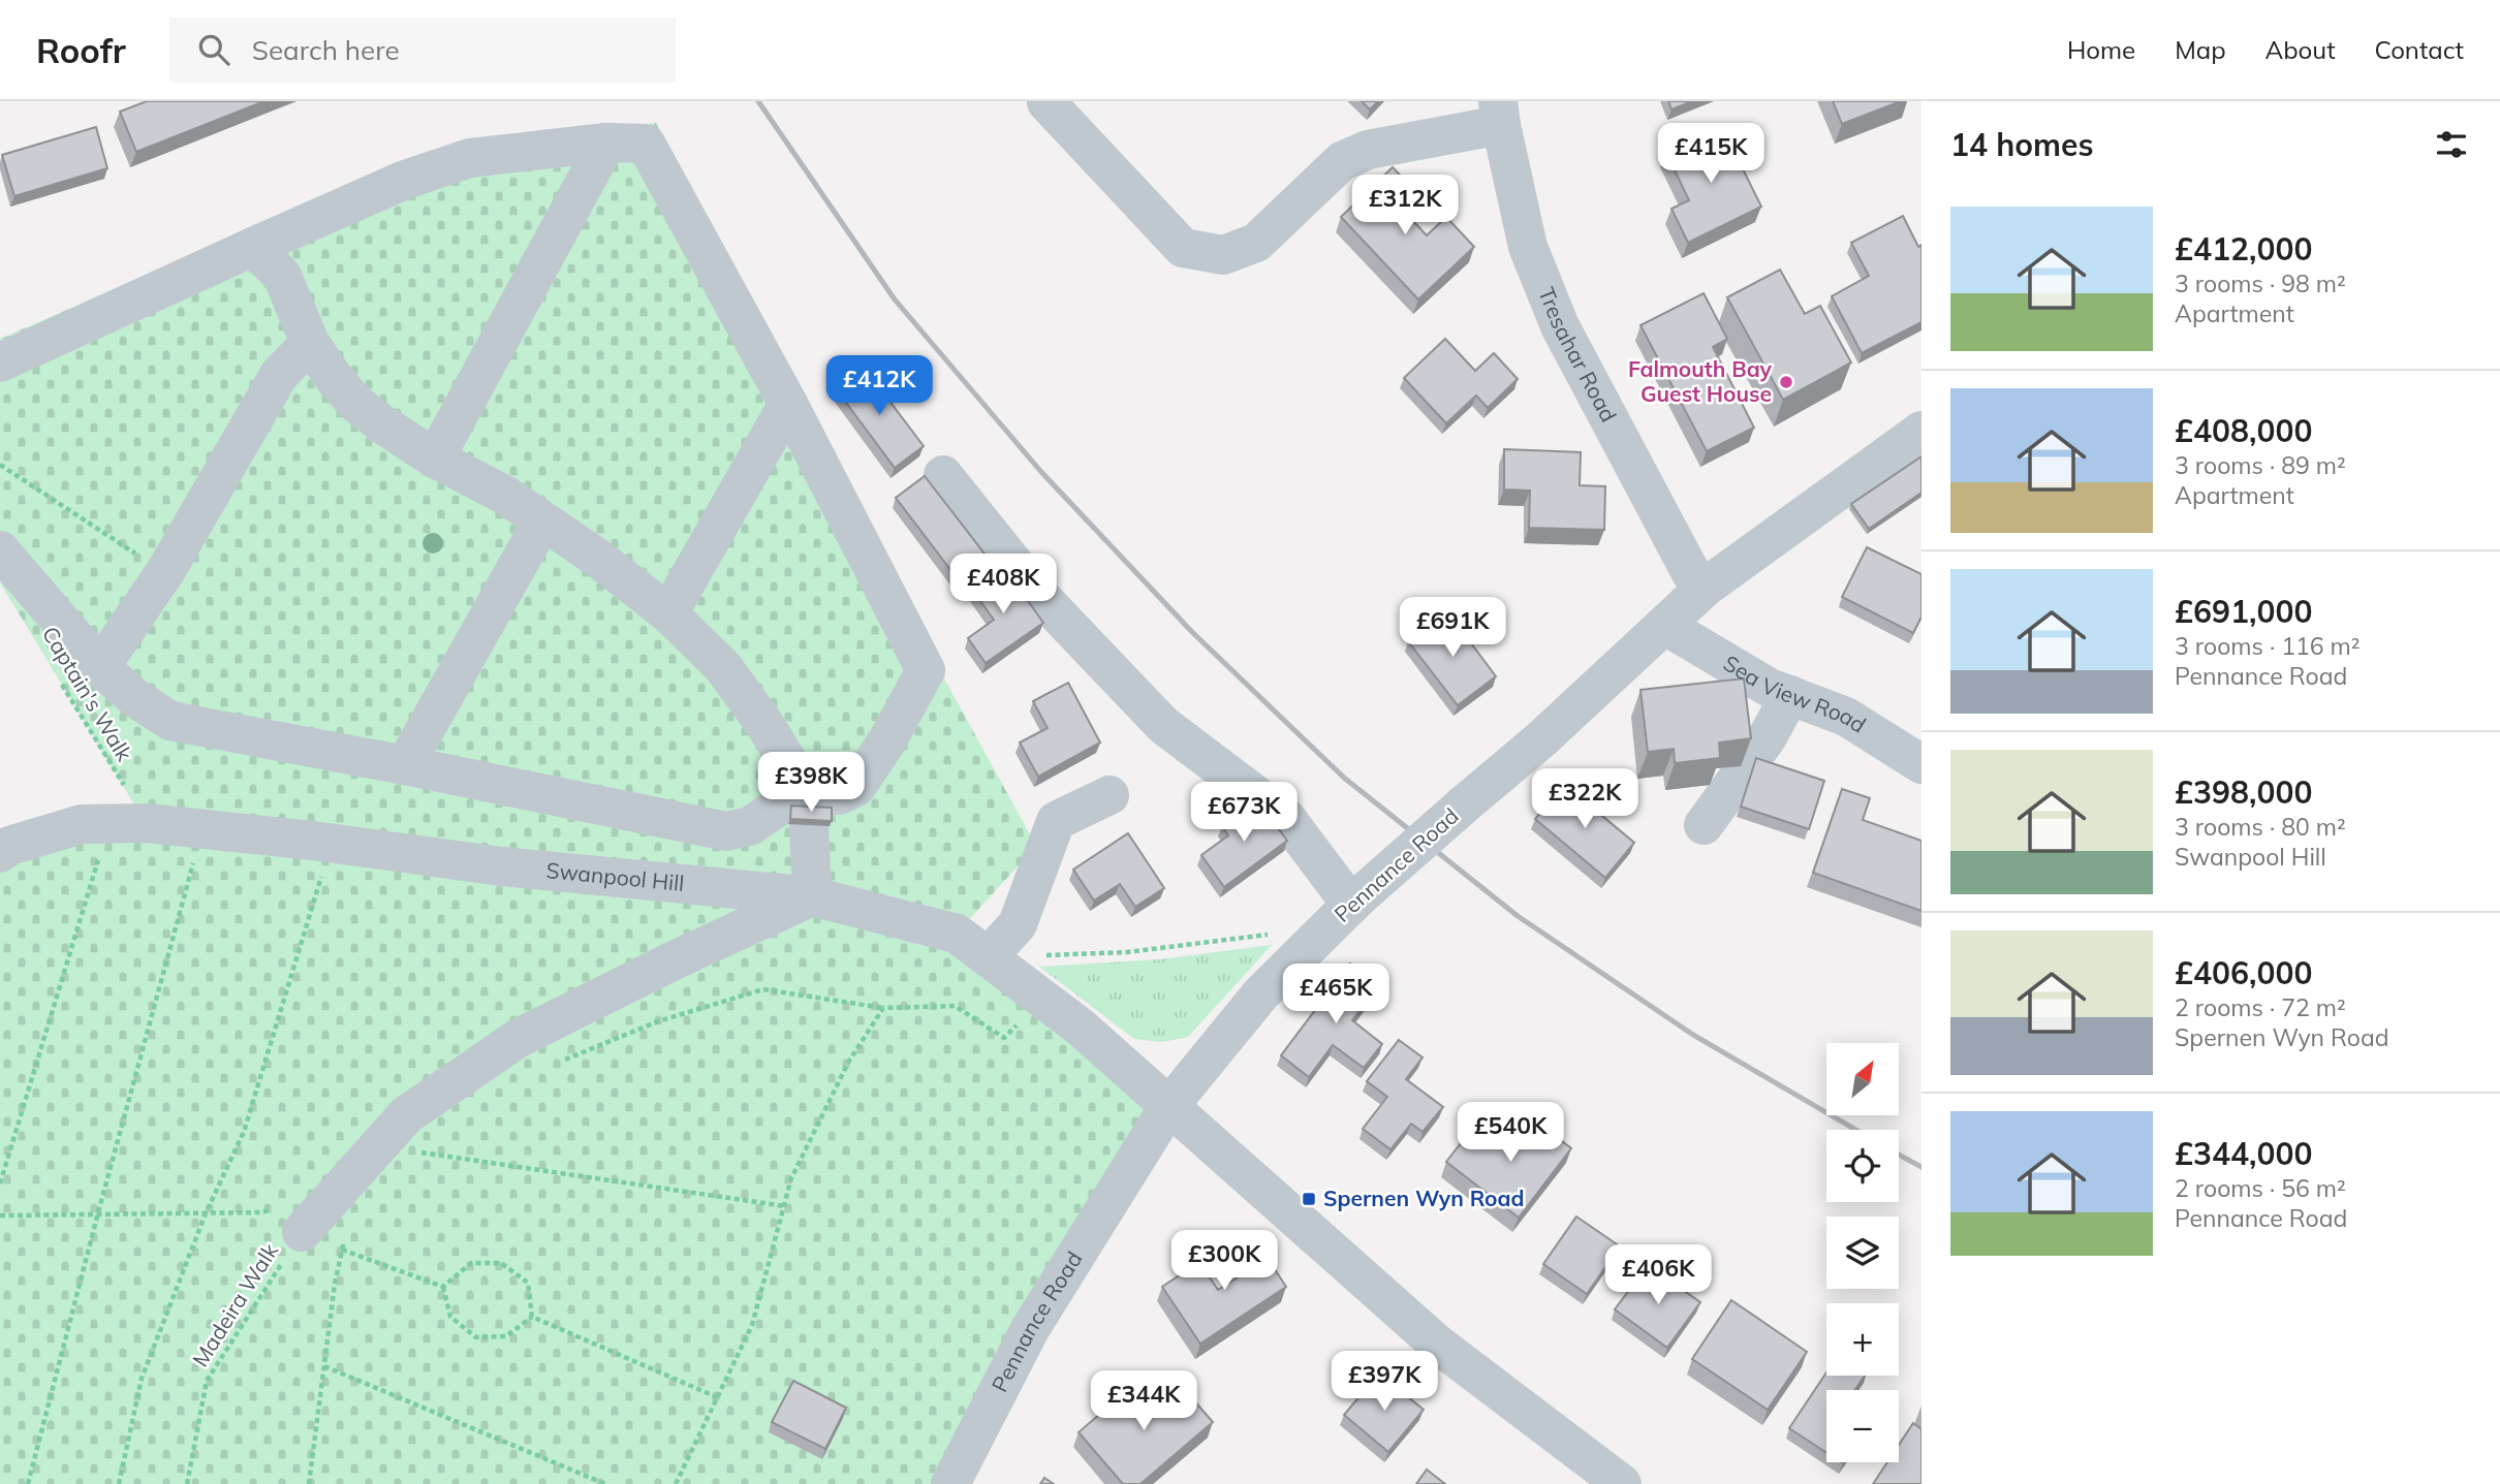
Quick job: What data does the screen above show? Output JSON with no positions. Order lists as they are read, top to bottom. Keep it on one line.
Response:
{"streets":{"street":["Tresahar Road","Sea View Road","Pennance Road","Swanpool Hill"],"path":["Captain's Walk","Madeira Walk"]},"crossings":[["Tresahar Road","Pennance Road"],["Captain's Walk","Swanpool Hill"],["Sea View Road","Pennance Road"],["Pennance Road","Swanpool Hill"]],"places":{"other":["Falmouth Bay Guest House"],"transit":["Spernen Wyn Road"]},"north":"top right","page":{"header":"Roofr","search":"Search here","nav":["Home","Map","About","Contact"],"heading":"14 homes","price":["£415K","£312K","£412K","£408K","£691K","£398K","£322K","£673K","£465K","£540K","£300K","£406K","£397K","£344K"],"list":[{"name":"£412,000","note":"3 rooms · 98 m² · Apartment"},{"name":"£408,000","note":"3 rooms · 89 m² · Apartment"},{"name":"£691,000","note":"3 rooms · 116 m² · Pennance Road"},{"name":"£398,000","note":"3 rooms · 80 m² · Swanpool Hill"},{"name":"£406,000","note":"2 rooms · 72 m² · Spernen Wyn Road"},{"name":"£344,000","note":"2 rooms · 56 m² · Pennance Road"}],"map_buttons":["+","−"]}}
